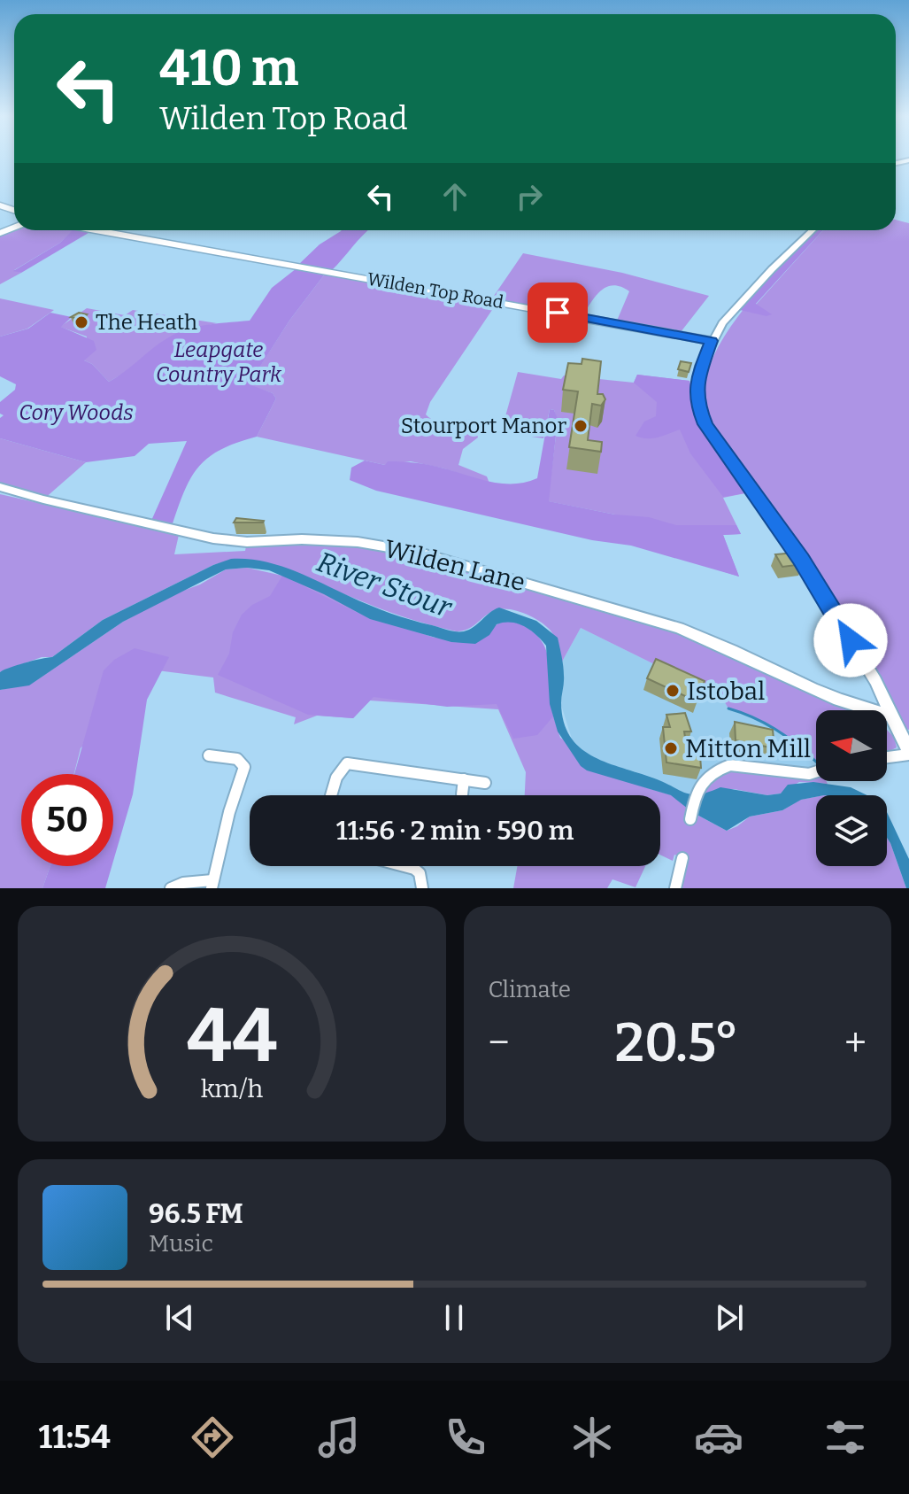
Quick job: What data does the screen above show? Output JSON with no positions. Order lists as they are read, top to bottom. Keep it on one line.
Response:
{"streets":{"main road":["Wilden Lane"],"street":["Wilden Top Road"]},"water":["River Stour"],"parks":["Leapgate Country Park","Cory Woods"],"places":["The Heath","Stourport Manor","Istobal","Mitton Mill"],"north":"left","page":{"turn":["410 m","Wilden Top Road"],"limit":"50","trip":"11:56 · 2 min · 590 m","tile":"Climate","heat":["−","20.5°","+"],"song":["96.5 FM","Music"],"tabs":"11:54","gauge":["44","km/h"]}}
